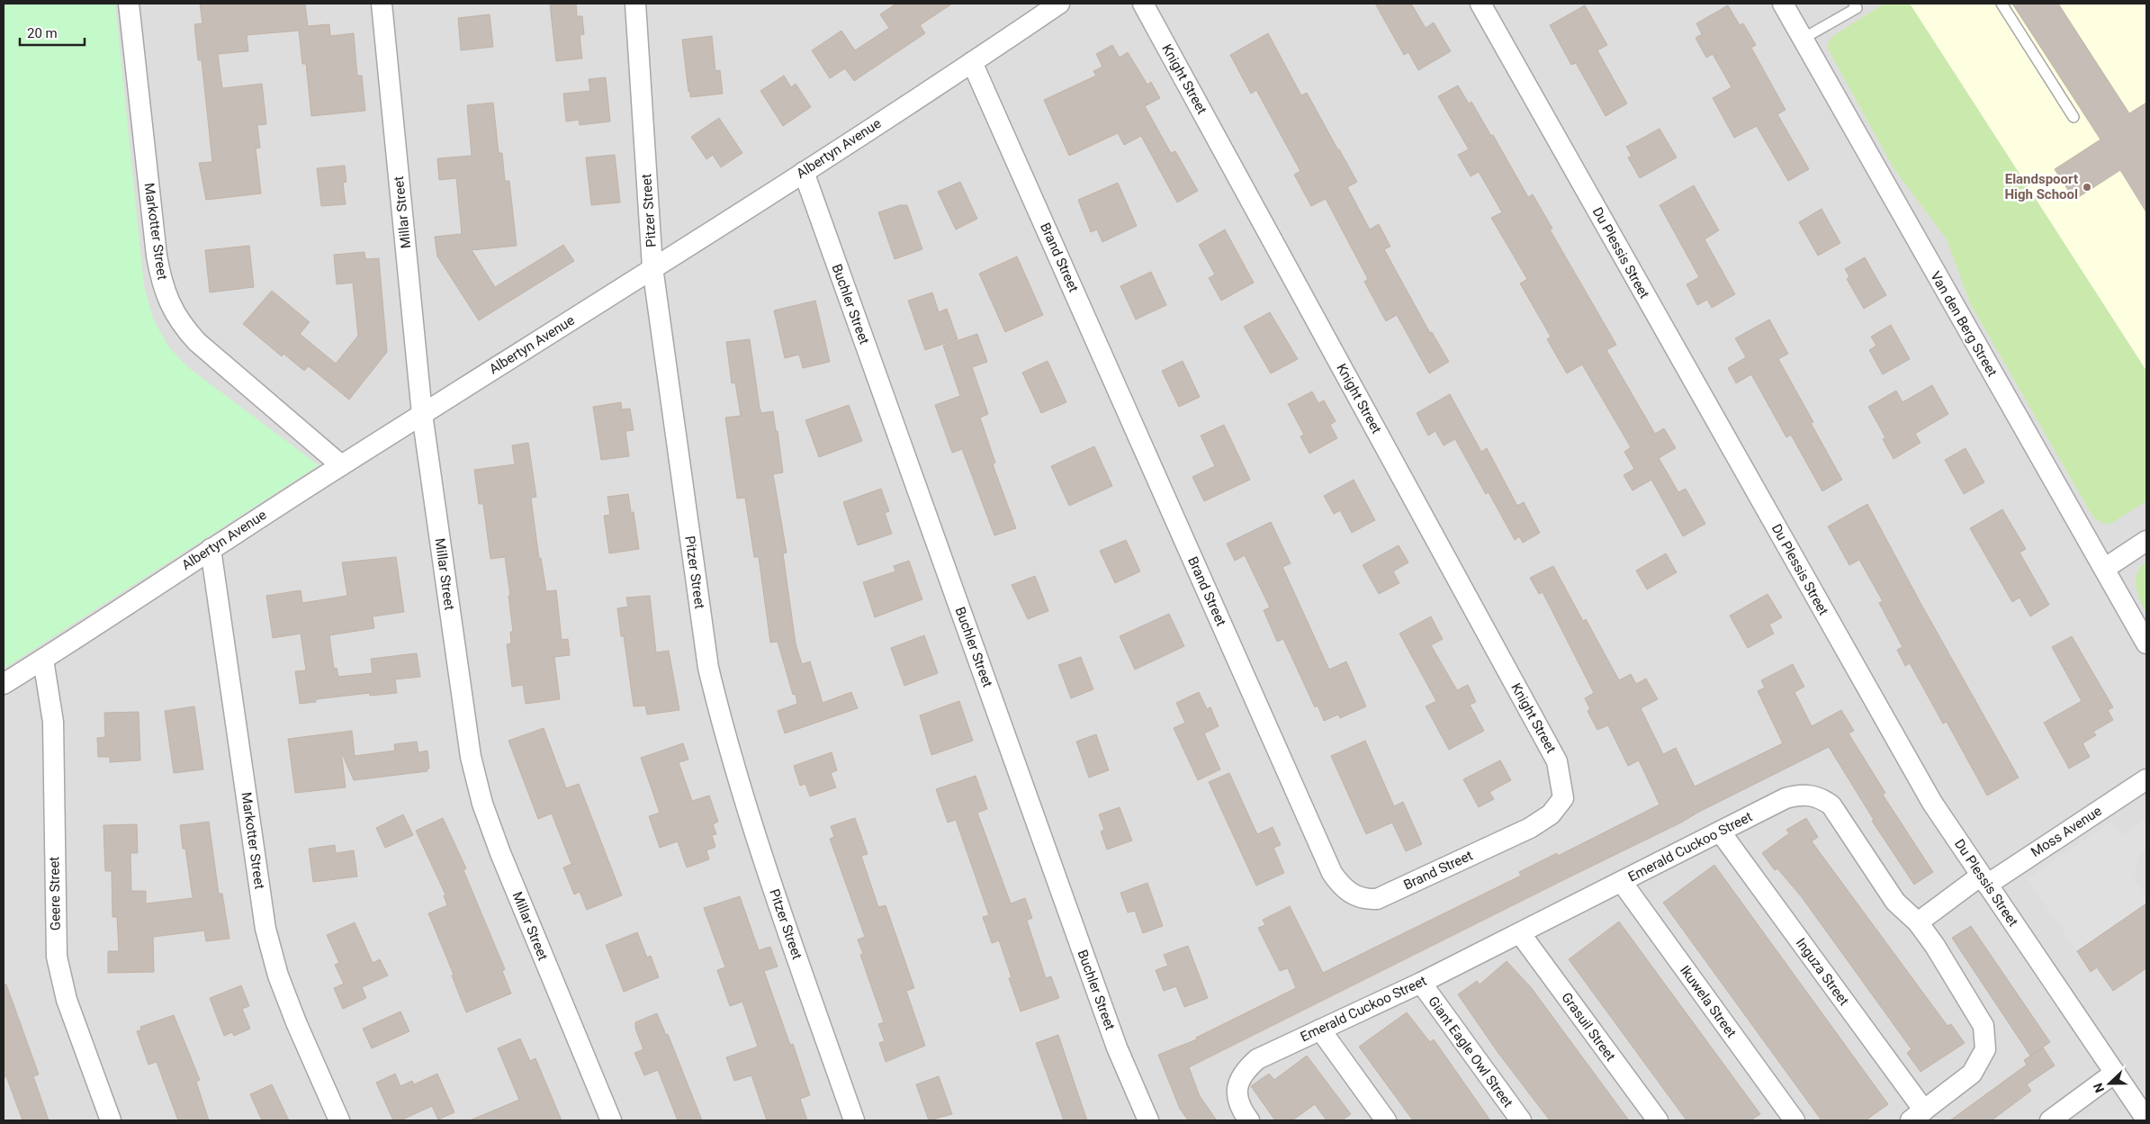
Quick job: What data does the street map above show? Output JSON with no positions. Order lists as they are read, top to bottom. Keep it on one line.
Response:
{"streets":{"street":["Knight Street","Albertyn Avenue","Pitzer Street","Millar Street","Markotter Street","Du Plessis Street","Brand Street","Buchler Street","Van den Berg Street","Moss Avenue","Emerald Cuckoo Street","Geere Street","Inguza Street","Ikuwela Street","Grasuil Street","Giant Eagle Owl Street"]},"crossings":[["Knight Street","Brand Street"],["Albertyn Avenue","Pitzer Street"],["Albertyn Avenue","Millar Street"],["Albertyn Avenue","Markotter Street"],["Albertyn Avenue","Brand Street"],["Albertyn Avenue","Buchler Street"],["Albertyn Avenue","Geere Street"],["Du Plessis Street","Moss Avenue"],["Moss Avenue","Emerald Cuckoo Street"],["Emerald Cuckoo Street","Inguza Street"],["Emerald Cuckoo Street","Ikuwela Street"],["Emerald Cuckoo Street","Grasuil Street"],["Emerald Cuckoo Street","Giant Eagle Owl Street"]],"places":["Elandspoort High School"],"scale_bar":"20 m","north":"left"}
